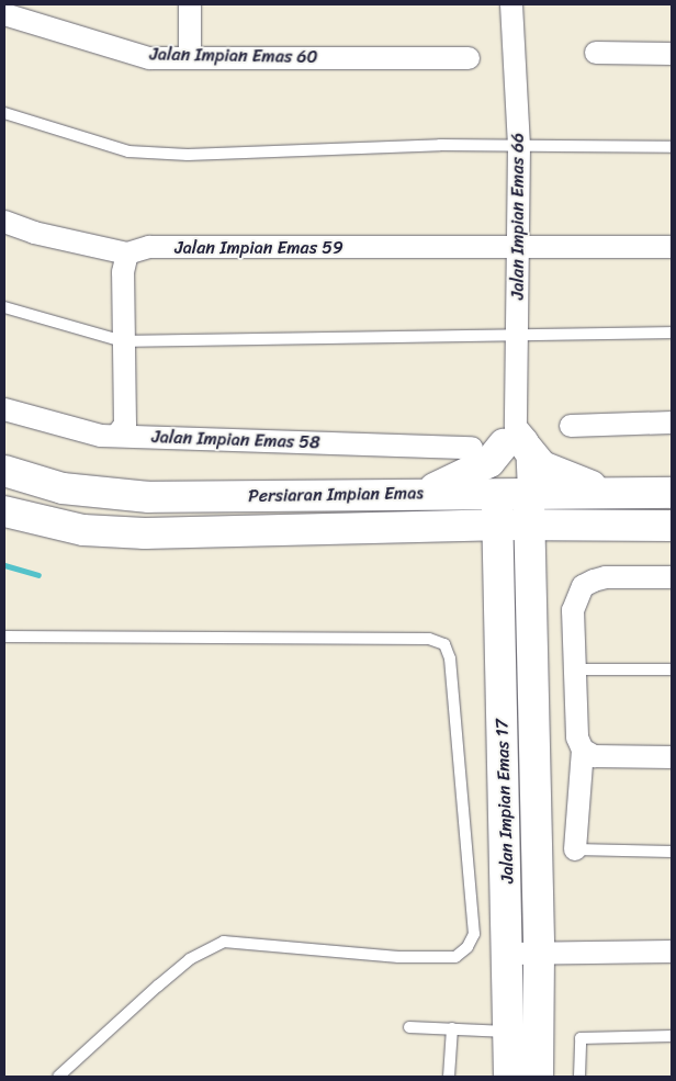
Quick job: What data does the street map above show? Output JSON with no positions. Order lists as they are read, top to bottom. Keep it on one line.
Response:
{"streets":{"main road":["Persiaran Impian Emas","Jalan Impian Emas 17"],"street":["Jalan Impian Emas 60","Jalan Impian Emas 66","Jalan Impian Emas 59","Jalan Impian Emas 58"]},"crossings":[["Jalan Impian Emas 66","Jalan Impian Emas 59"],["Jalan Impian Emas 66","Persiaran Impian Emas"],["Jalan Impian Emas 66","Jalan Impian Emas 17"],["Persiaran Impian Emas","Jalan Impian Emas 17"]]}
